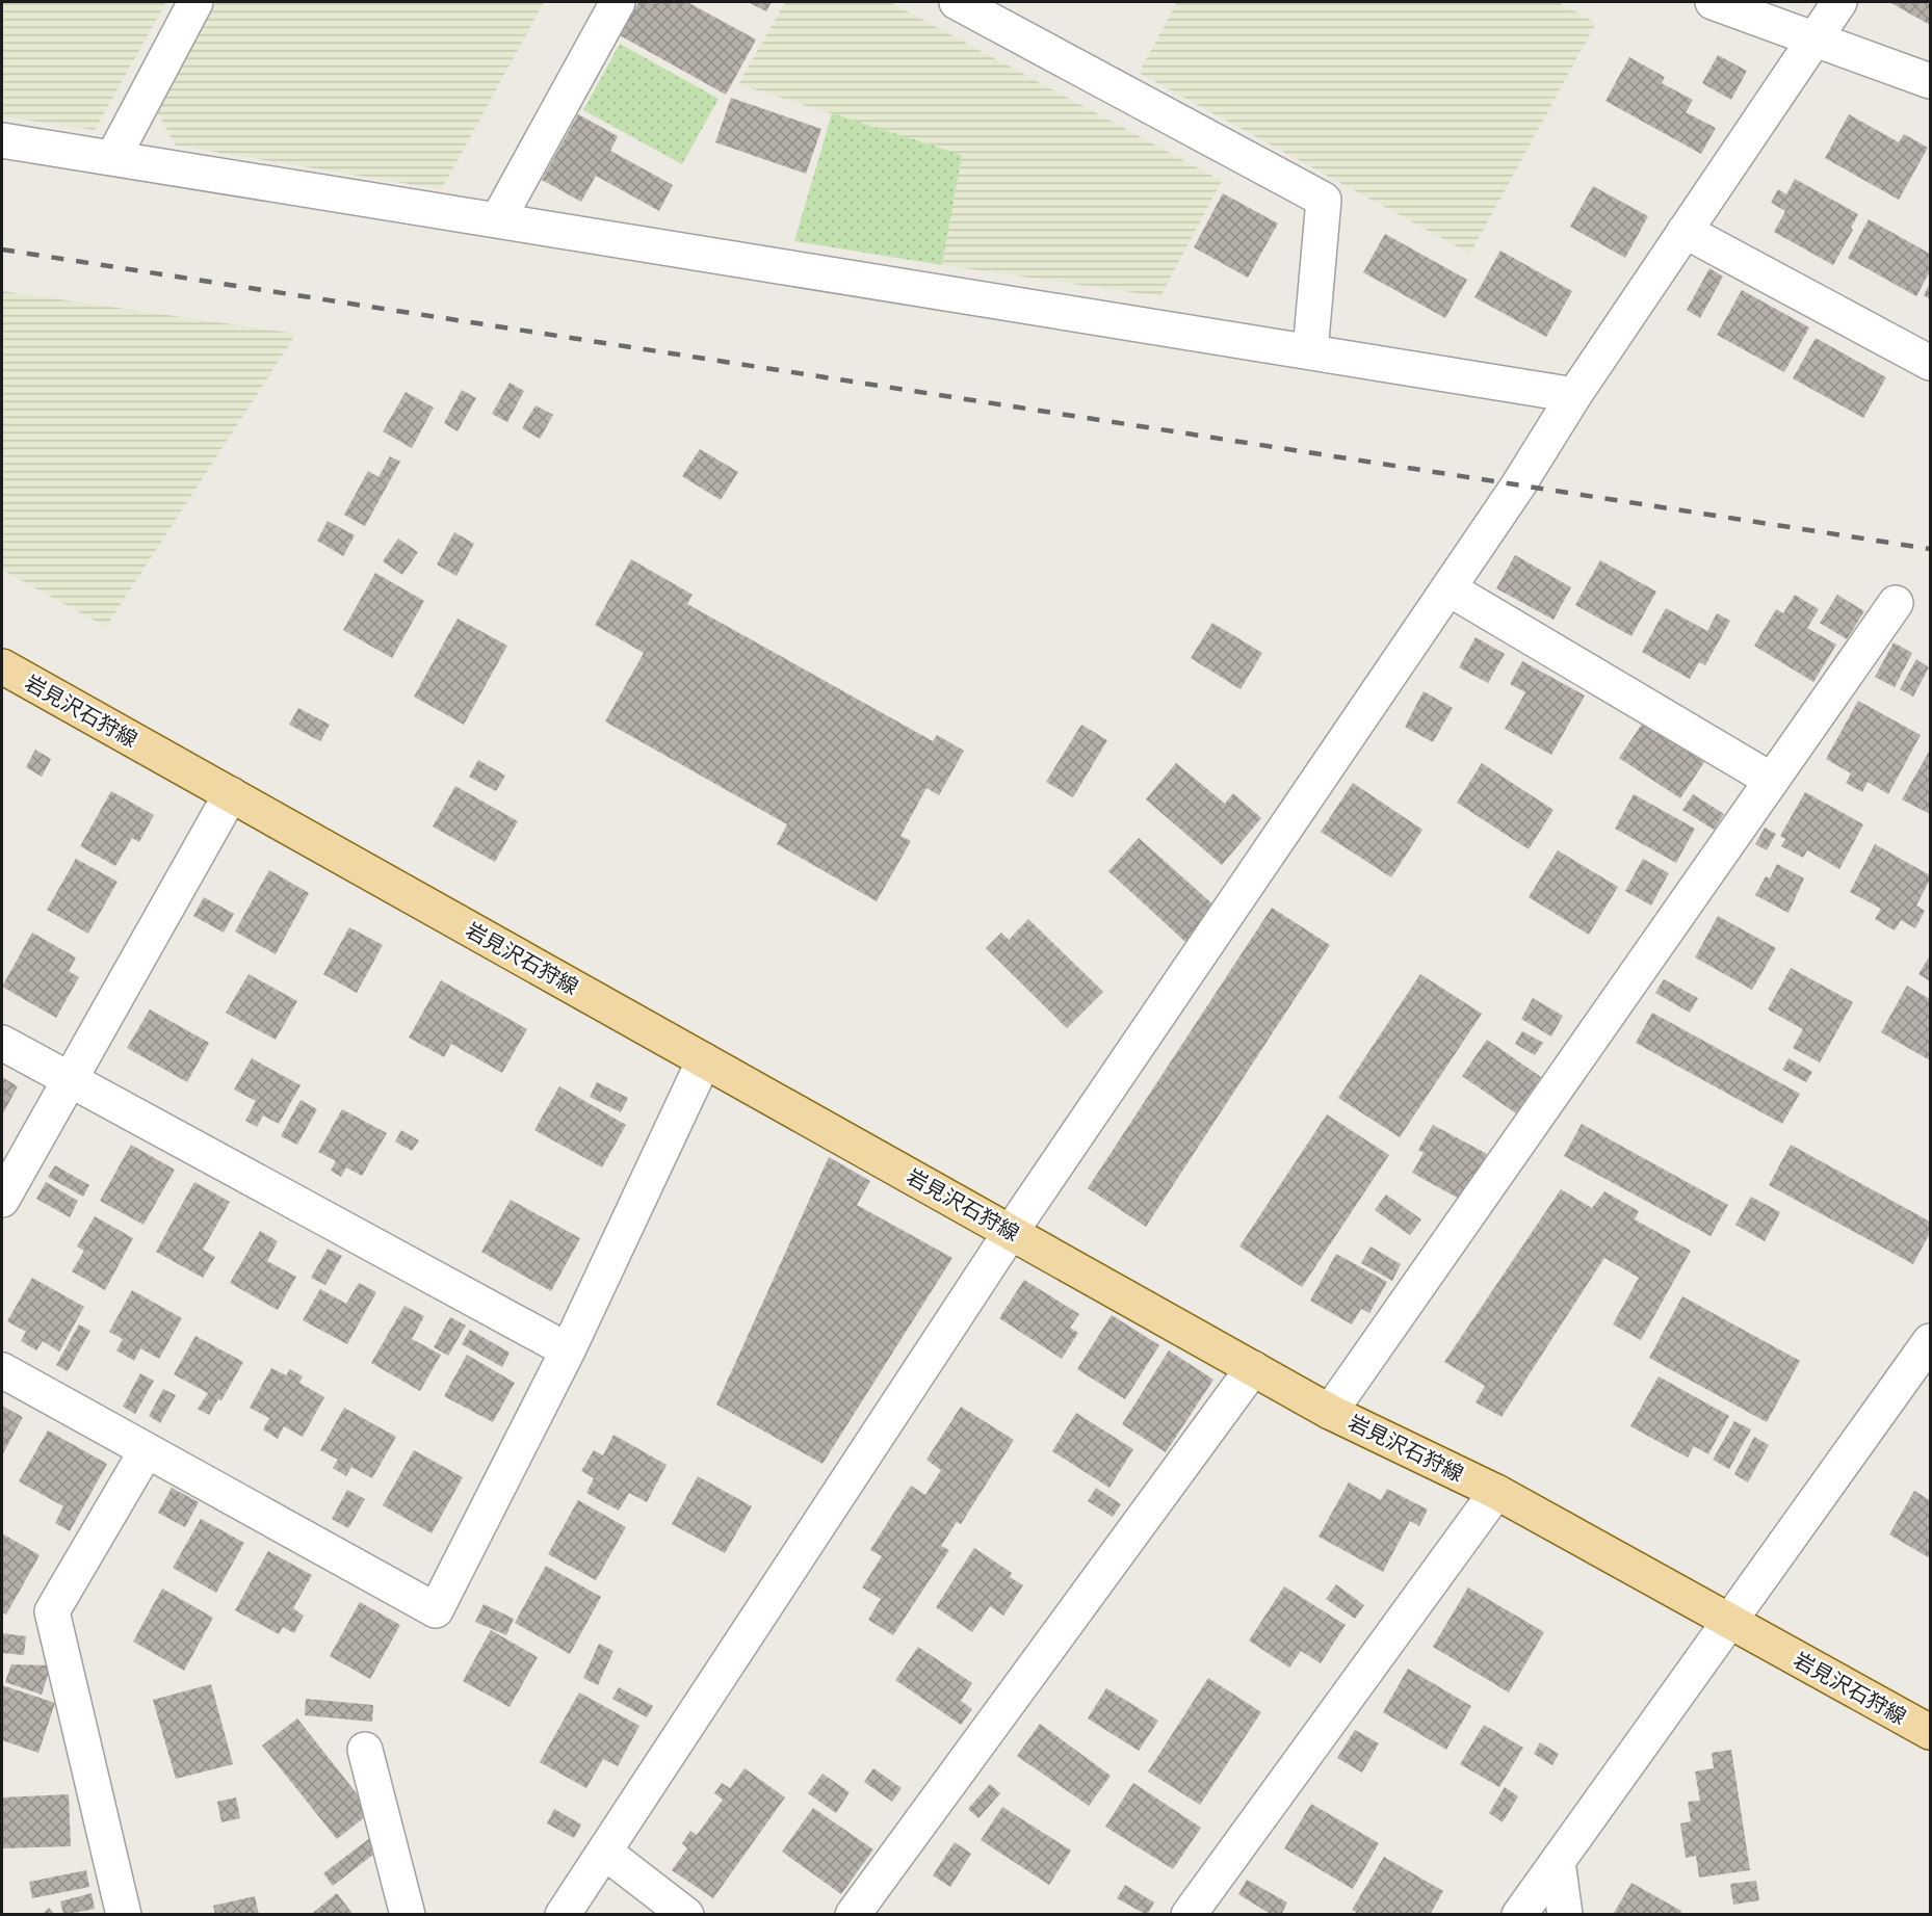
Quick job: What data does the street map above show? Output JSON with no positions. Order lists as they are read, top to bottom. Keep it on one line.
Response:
{"streets":{"main road":["岩見沢石狩線"]}}
